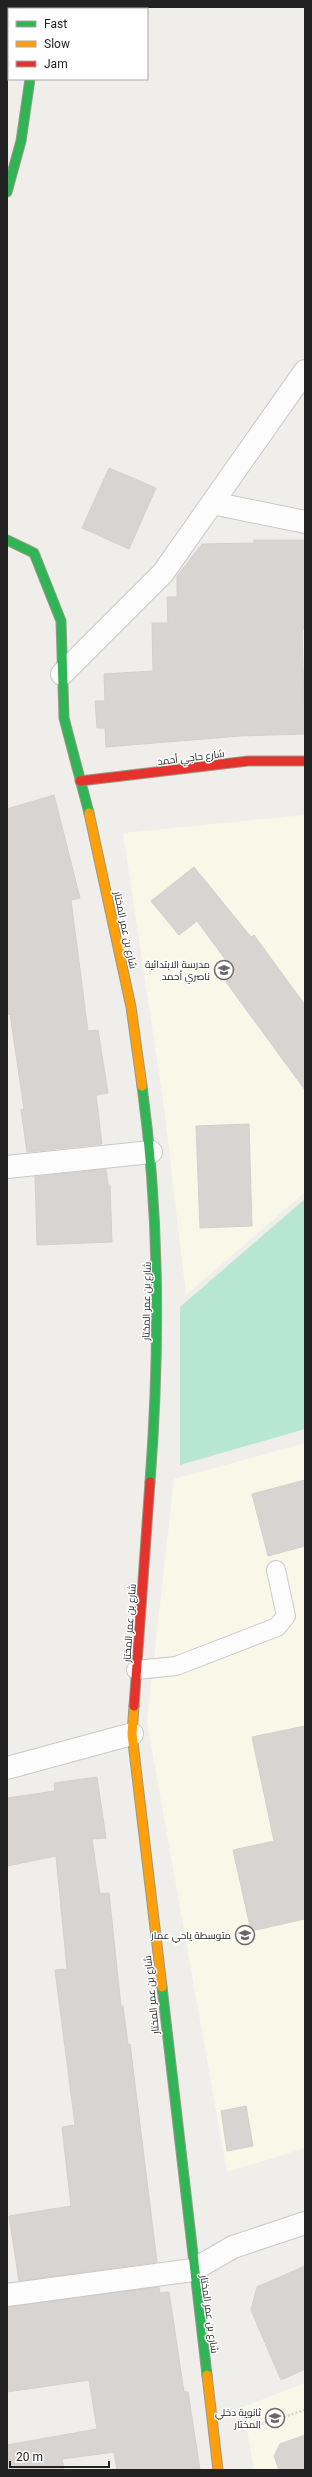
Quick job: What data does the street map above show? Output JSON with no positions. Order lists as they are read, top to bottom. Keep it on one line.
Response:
{"streets":{"street":["شارع حاجي أحمد","شارع بن عمر المختار"]},"crossings":[["شارع حاجي أحمد","شارع بن عمر المختار"]],"places":{"school or university":["مدرسة الابتدائية ناصري أحمد","متوسطة ياحي عمار","ثانوية دخلي المختار"]},"legend":["Fast","Slow","Jam"],"scale_bar":"20 m"}
